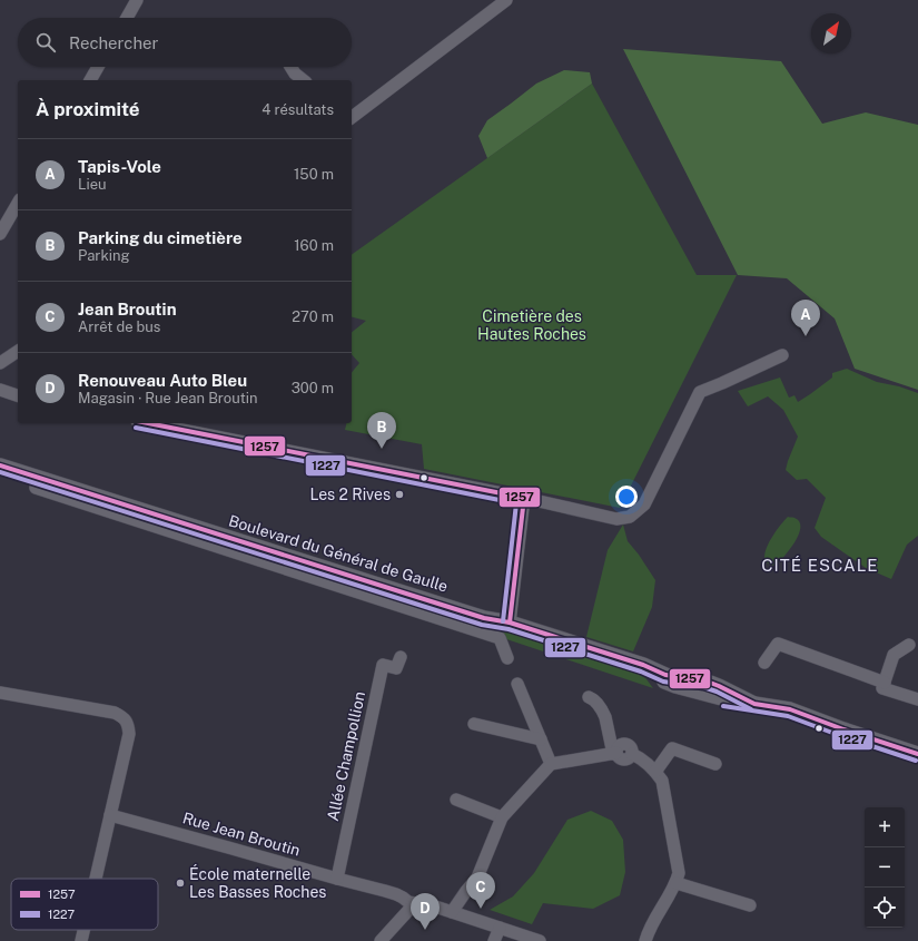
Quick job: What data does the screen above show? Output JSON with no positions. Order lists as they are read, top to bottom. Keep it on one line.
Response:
{"streets":{"street":["Boulevard du Général de Gaulle","Allée Champollion","Rue Jean Broutin"]},"crossings":[["Allée Champollion","Rue Jean Broutin"]],"districts":["CITÉ ESCALE"],"parks":["Cimetière des Hautes Roches"],"places":["Les 2 Rives","École maternelle Les Basses Roches"],"lines":["transit line 1257","transit line 1227"],"legend":["1257","1227"],"north":"top right","page":{"search":"Rechercher","heading":["À proximité","4 résultats"],"list":[{"mark":"A","name":"Tapis-Vole","note":"Lieu","value":"150 m"},{"mark":"B","name":"Parking du cimetière","note":"Parking","value":"160 m"},{"mark":"C","name":"Jean Broutin","note":"Arrêt de bus","value":"270 m"},{"mark":"D","name":"Renouveau Auto Bleu","note":"Magasin · Rue Jean Broutin","value":"300 m"}],"pins":["A","B","C","D"],"map_buttons":["+","−"]}}
